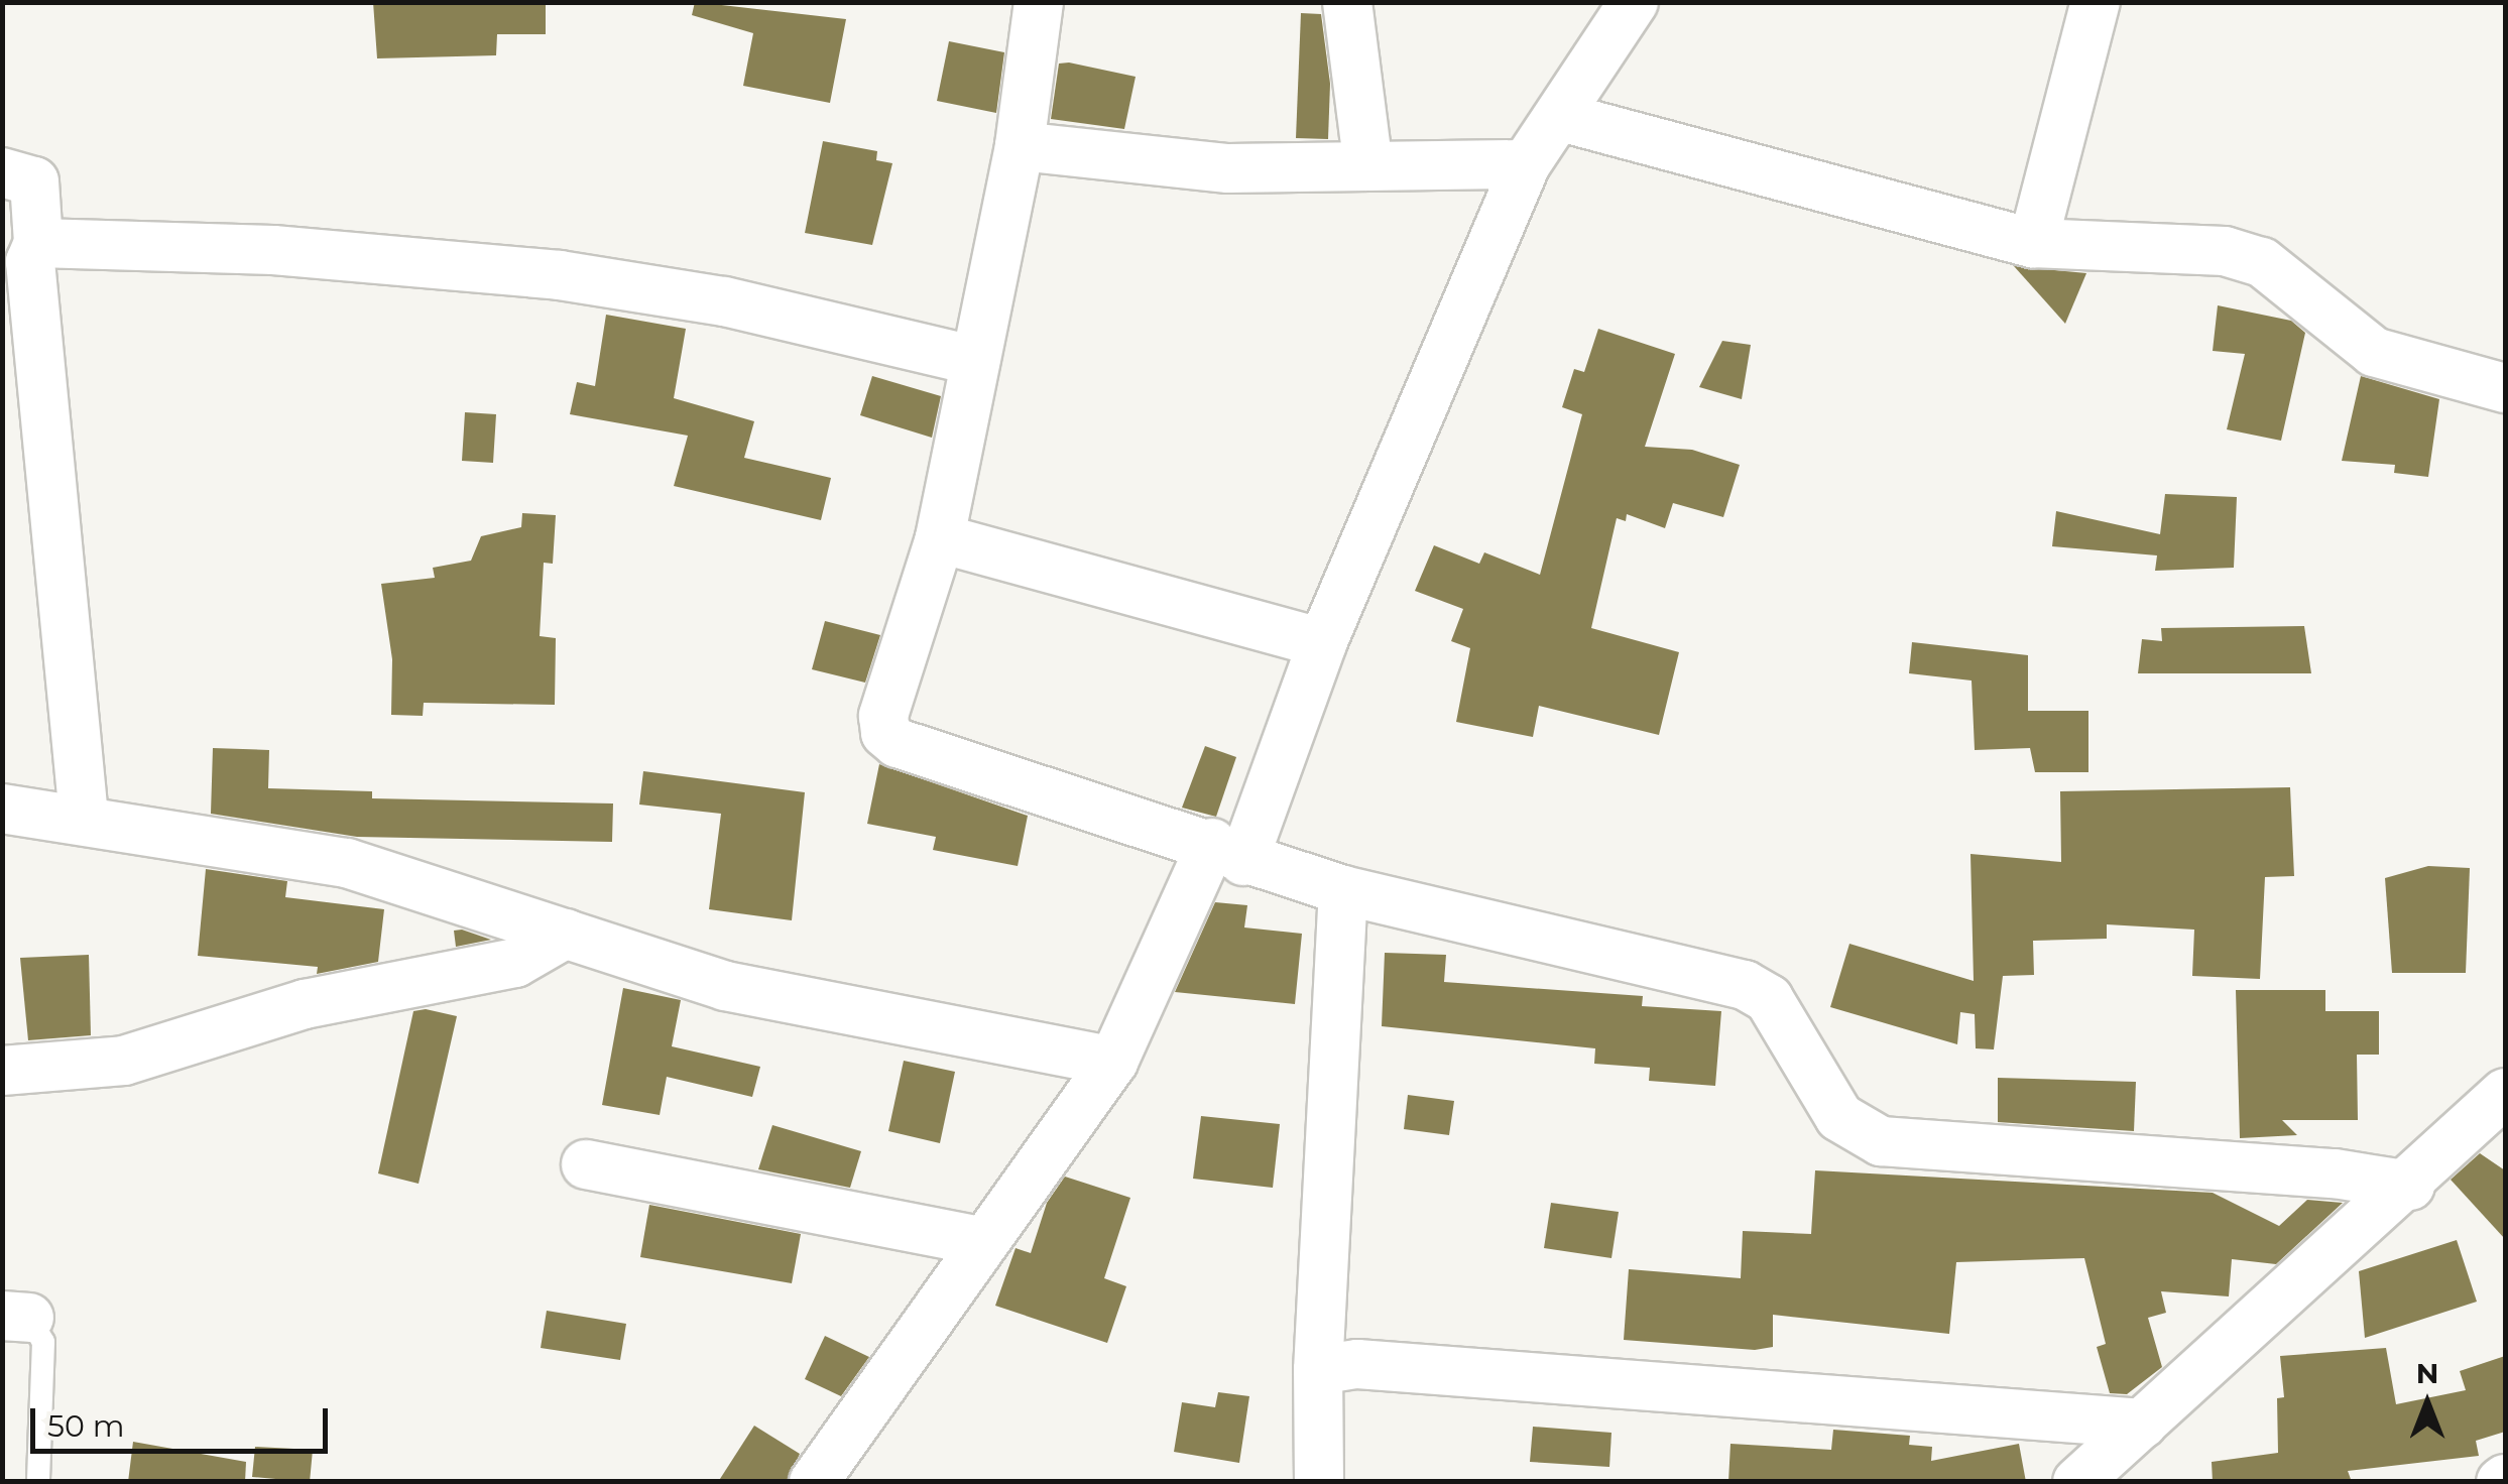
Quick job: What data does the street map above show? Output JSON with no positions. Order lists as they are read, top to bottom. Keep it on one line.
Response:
{"scale_bar":"50 m","north":"top"}
